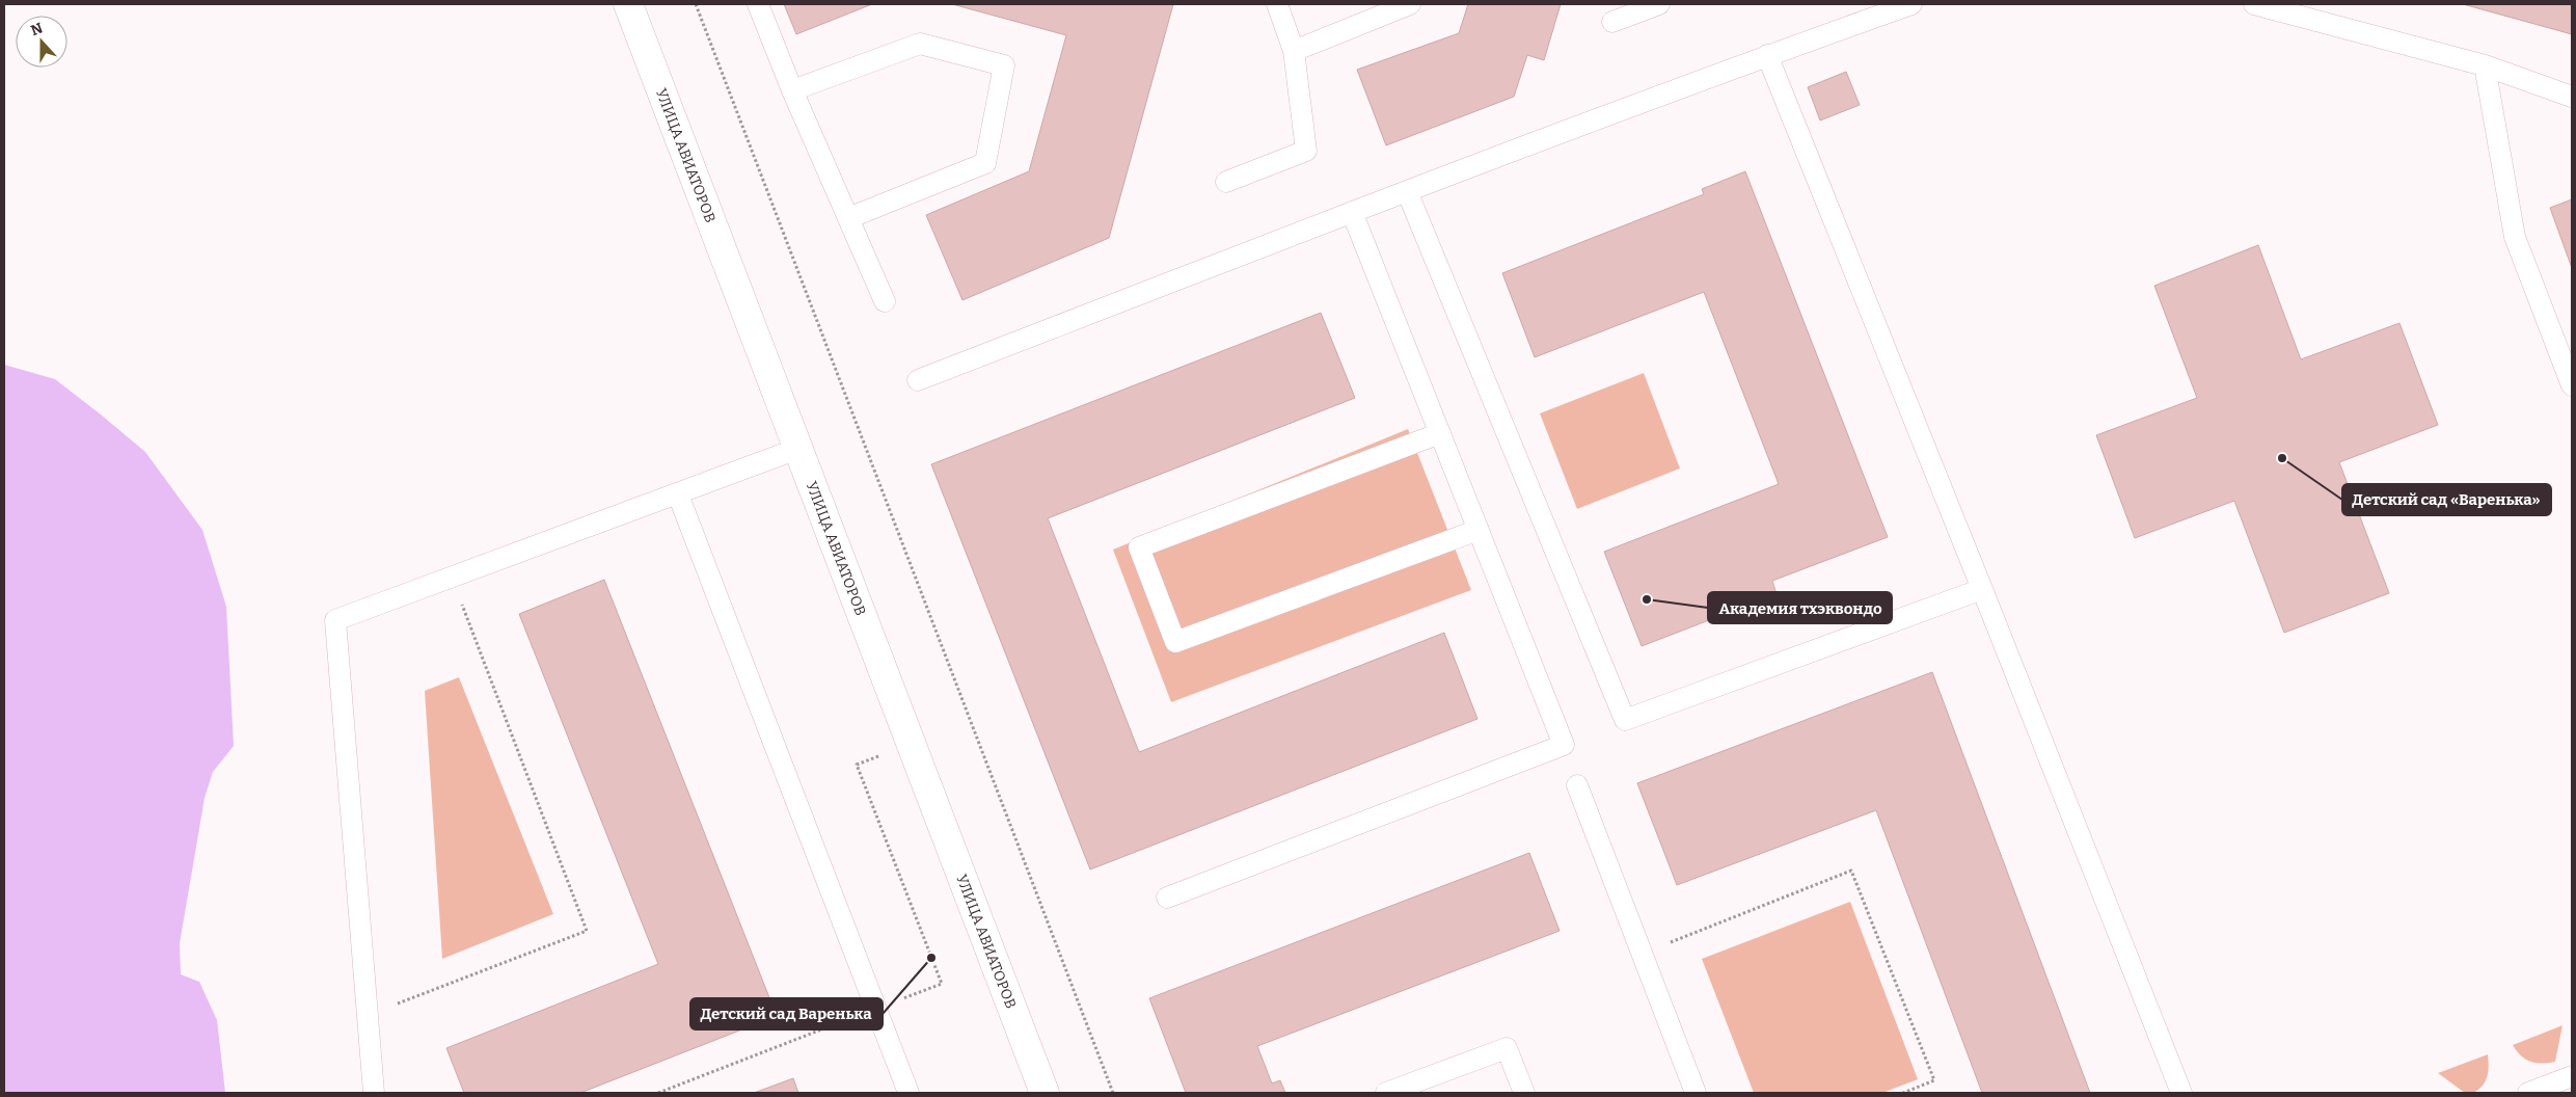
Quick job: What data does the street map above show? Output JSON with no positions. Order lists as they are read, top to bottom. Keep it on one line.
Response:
{"streets":{"street":["УЛИЦА АВИАТОРОВ"]},"places":["Детский сад «Варенька»","Академия тхэквондо","Детский сад Варенька"],"north":"top"}
